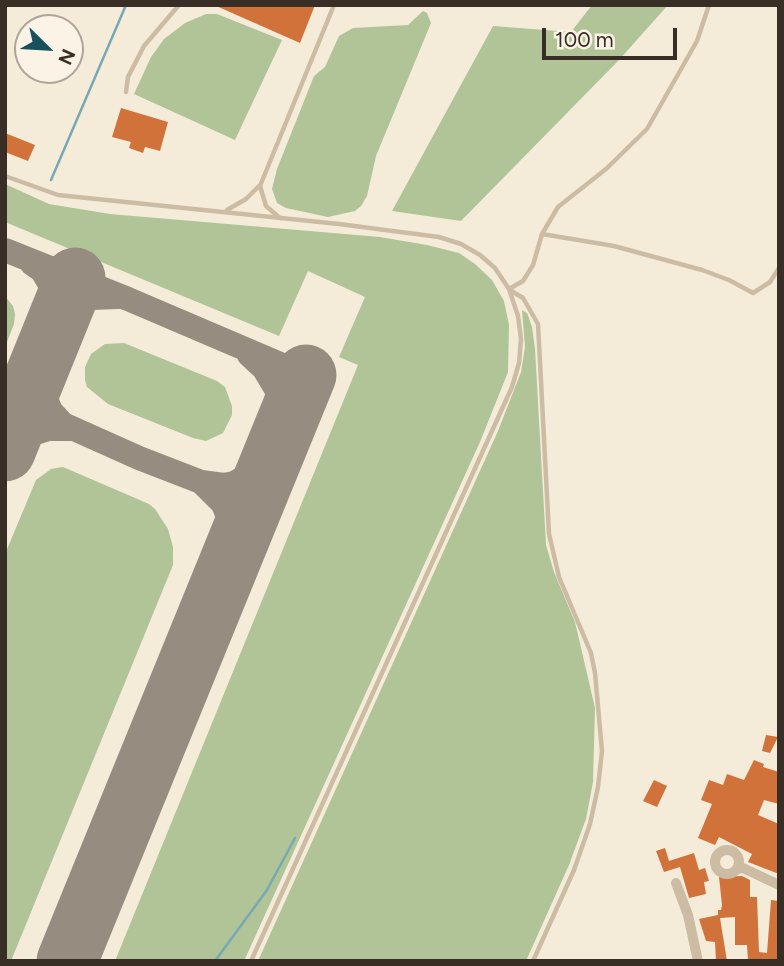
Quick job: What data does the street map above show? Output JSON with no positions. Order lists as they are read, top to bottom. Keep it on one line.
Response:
{"scale_bar":"100 m","north":"bottom right"}
